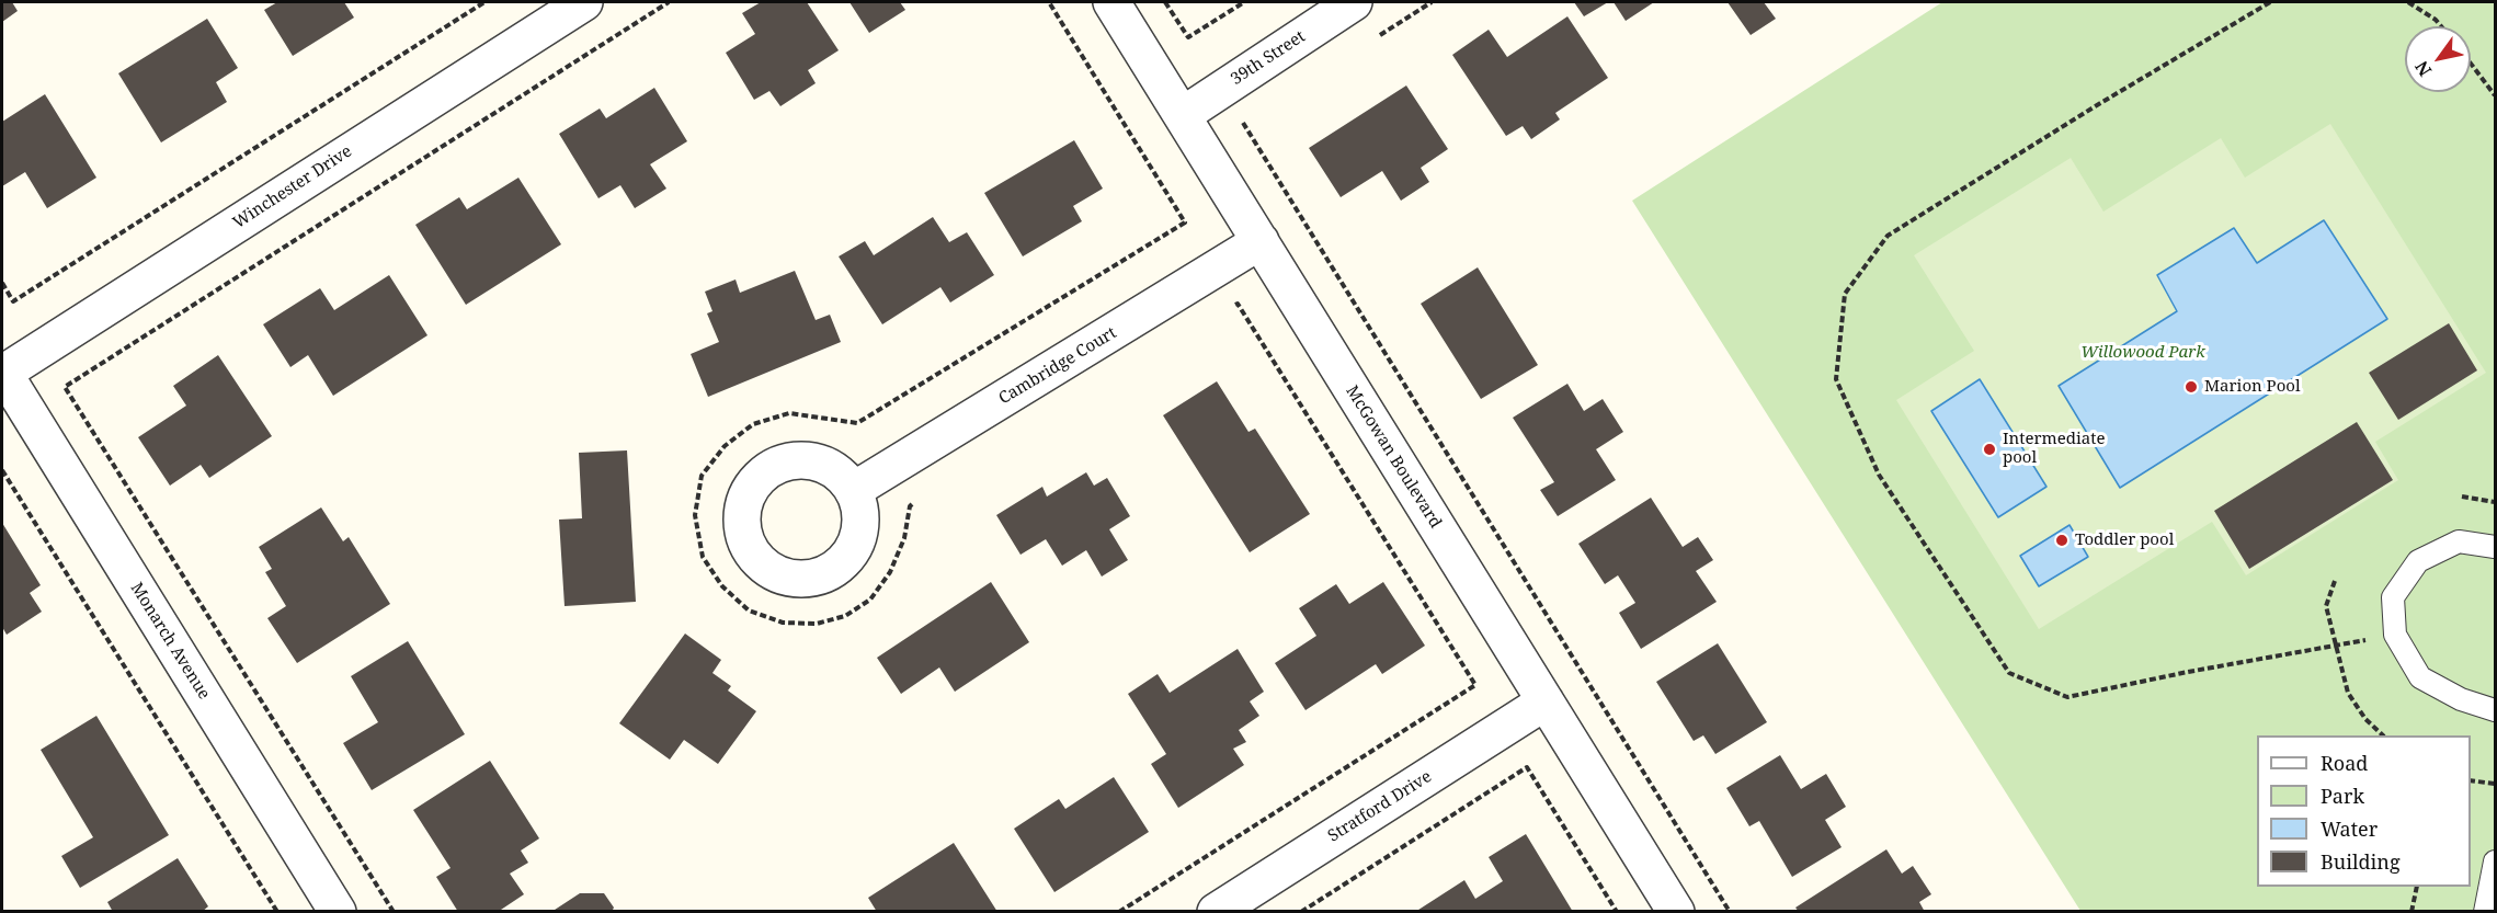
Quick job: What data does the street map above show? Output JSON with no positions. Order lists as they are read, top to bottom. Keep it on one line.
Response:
{"streets":{"street":["39th Street","Winchester Drive","Cambridge Court","McGowan Boulevard","Monarch Avenue","Stratford Drive"]},"crossings":[["39th Street","McGowan Boulevard"],["Winchester Drive","Monarch Avenue"],["Cambridge Court","McGowan Boulevard"],["McGowan Boulevard","Stratford Drive"]],"parks":["Willowood Park"],"places":["Marion Pool","Intermediate pool","Toddler pool"],"legend":["Road","Park","Water","Building"],"north":"bottom left"}
